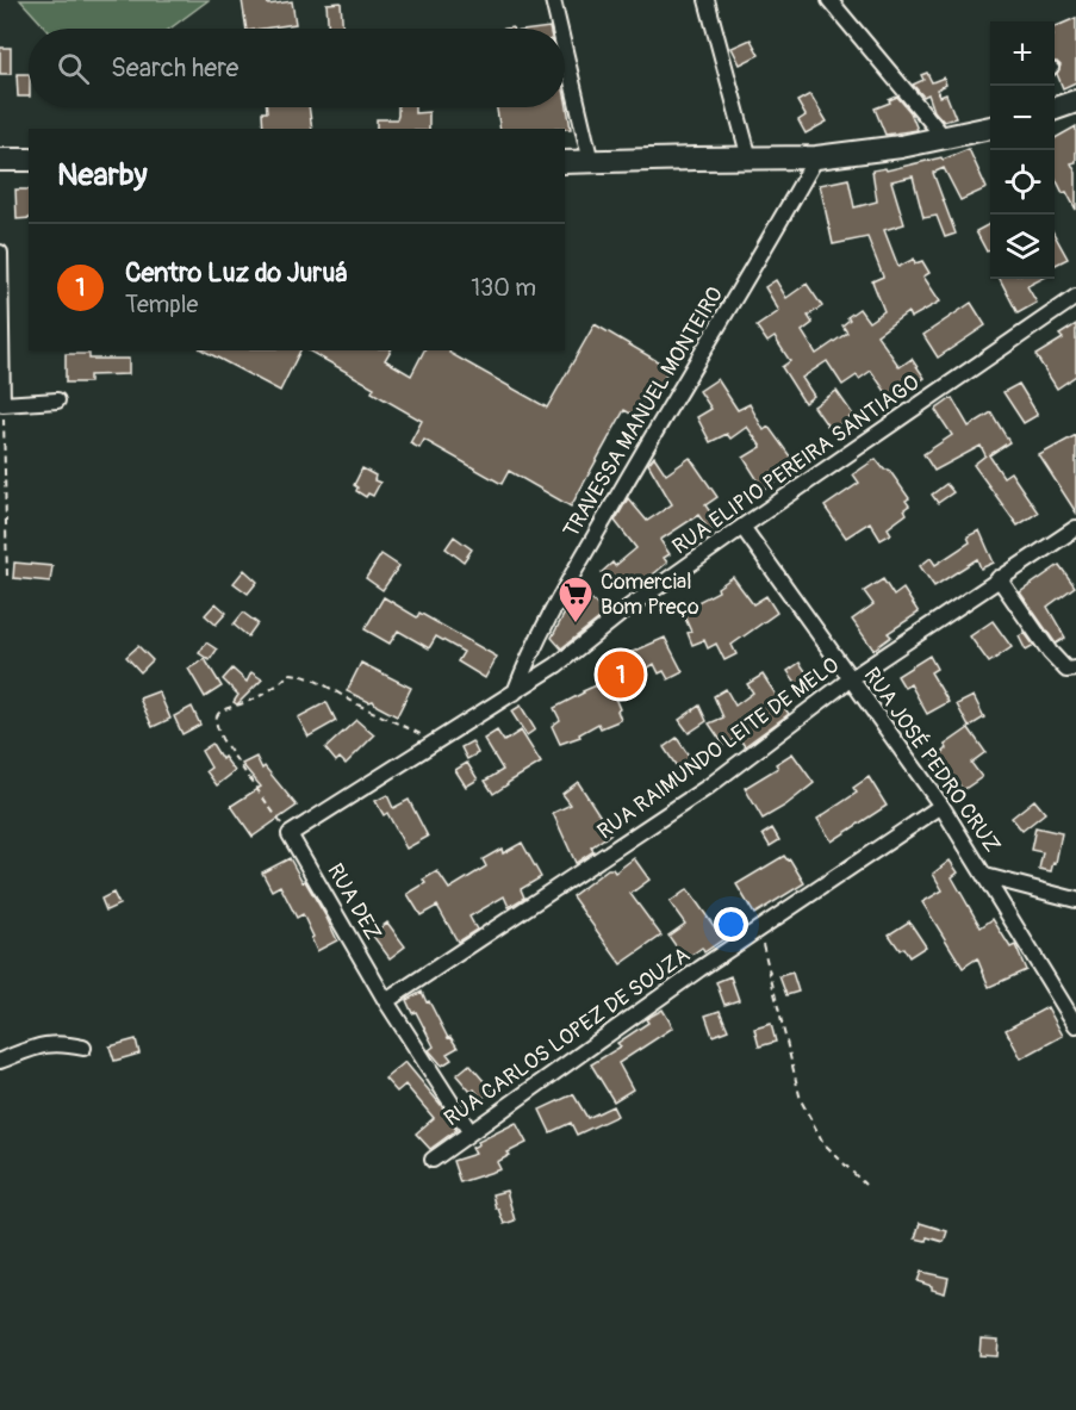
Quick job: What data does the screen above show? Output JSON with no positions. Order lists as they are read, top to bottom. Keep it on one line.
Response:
{"streets":{"street":["TRAVESSA MANUEL MONTEIRO","RUA ELIPIO PEREIRA SANTIAGO","RUA RAIMUNDO LEITE DE MELO","RUA JOSÉ PEDRO CRUZ","RUA DEZ","RUA CARLOS LOPEZ DE SOUZA"]},"crossings":[["TRAVESSA MANUEL MONTEIRO","RUA ELIPIO PEREIRA SANTIAGO"],["RUA ELIPIO PEREIRA SANTIAGO","RUA JOSÉ PEDRO CRUZ"],["RUA ELIPIO PEREIRA SANTIAGO","RUA DEZ"],["RUA RAIMUNDO LEITE DE MELO","RUA JOSÉ PEDRO CRUZ"],["RUA RAIMUNDO LEITE DE MELO","RUA DEZ"],["RUA JOSÉ PEDRO CRUZ","RUA CARLOS LOPEZ DE SOUZA"],["RUA DEZ","RUA CARLOS LOPEZ DE SOUZA"]],"places":{"supermarket":["Comercial Bom Preço"]},"page":{"map_buttons":["+","−"],"search":"Search here","heading":"Nearby","list":[{"mark":"1","name":"Centro Luz do Juruá","note":"Temple","value":"130 m"}],"pins":"1"}}
